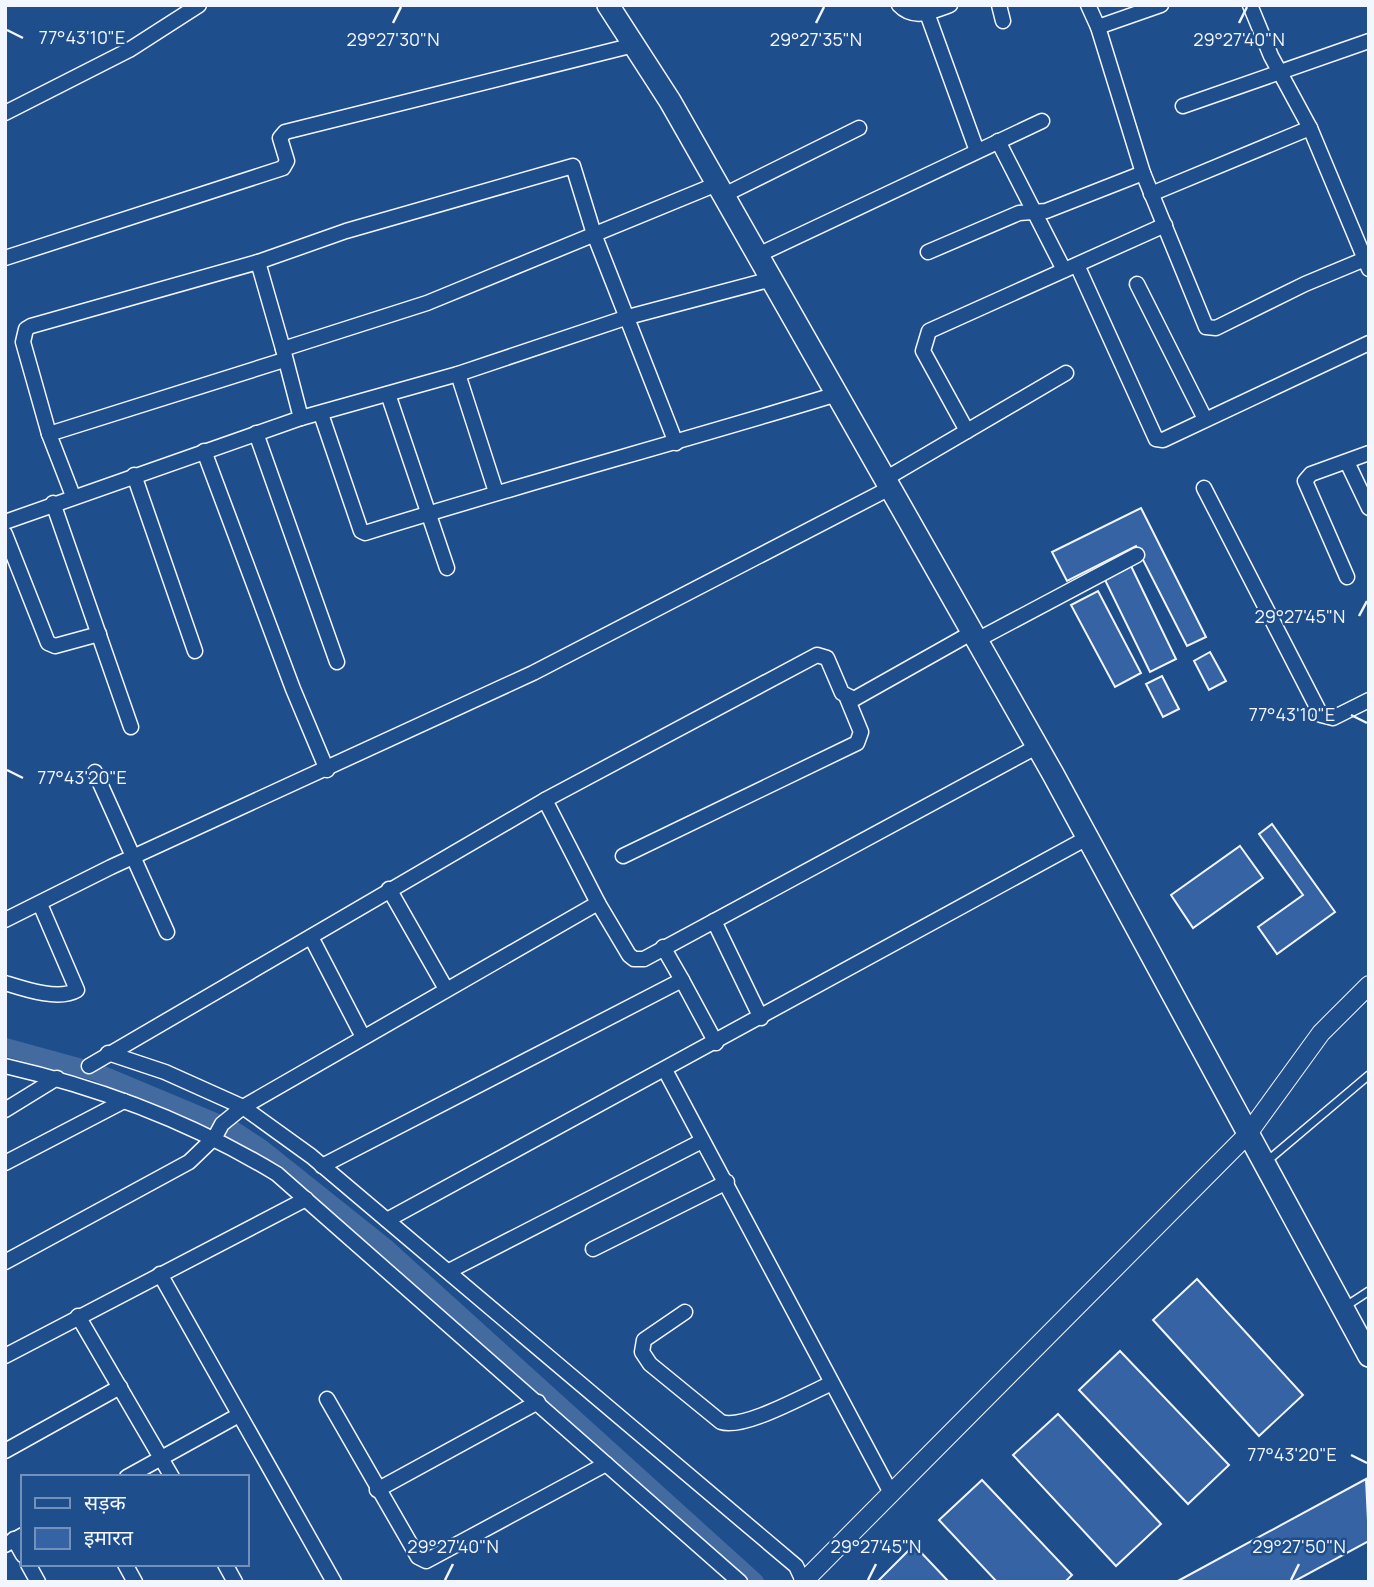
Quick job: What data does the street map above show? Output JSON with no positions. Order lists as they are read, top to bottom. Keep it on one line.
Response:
{"legend":["सड़क","इमारत"],"coordinates":["77°43'10\"E","29°27'30\"N","29°27'35\"N","29°27'40\"N","29°27'45\"N","77°43'20\"E","29°27'50\"N"]}
